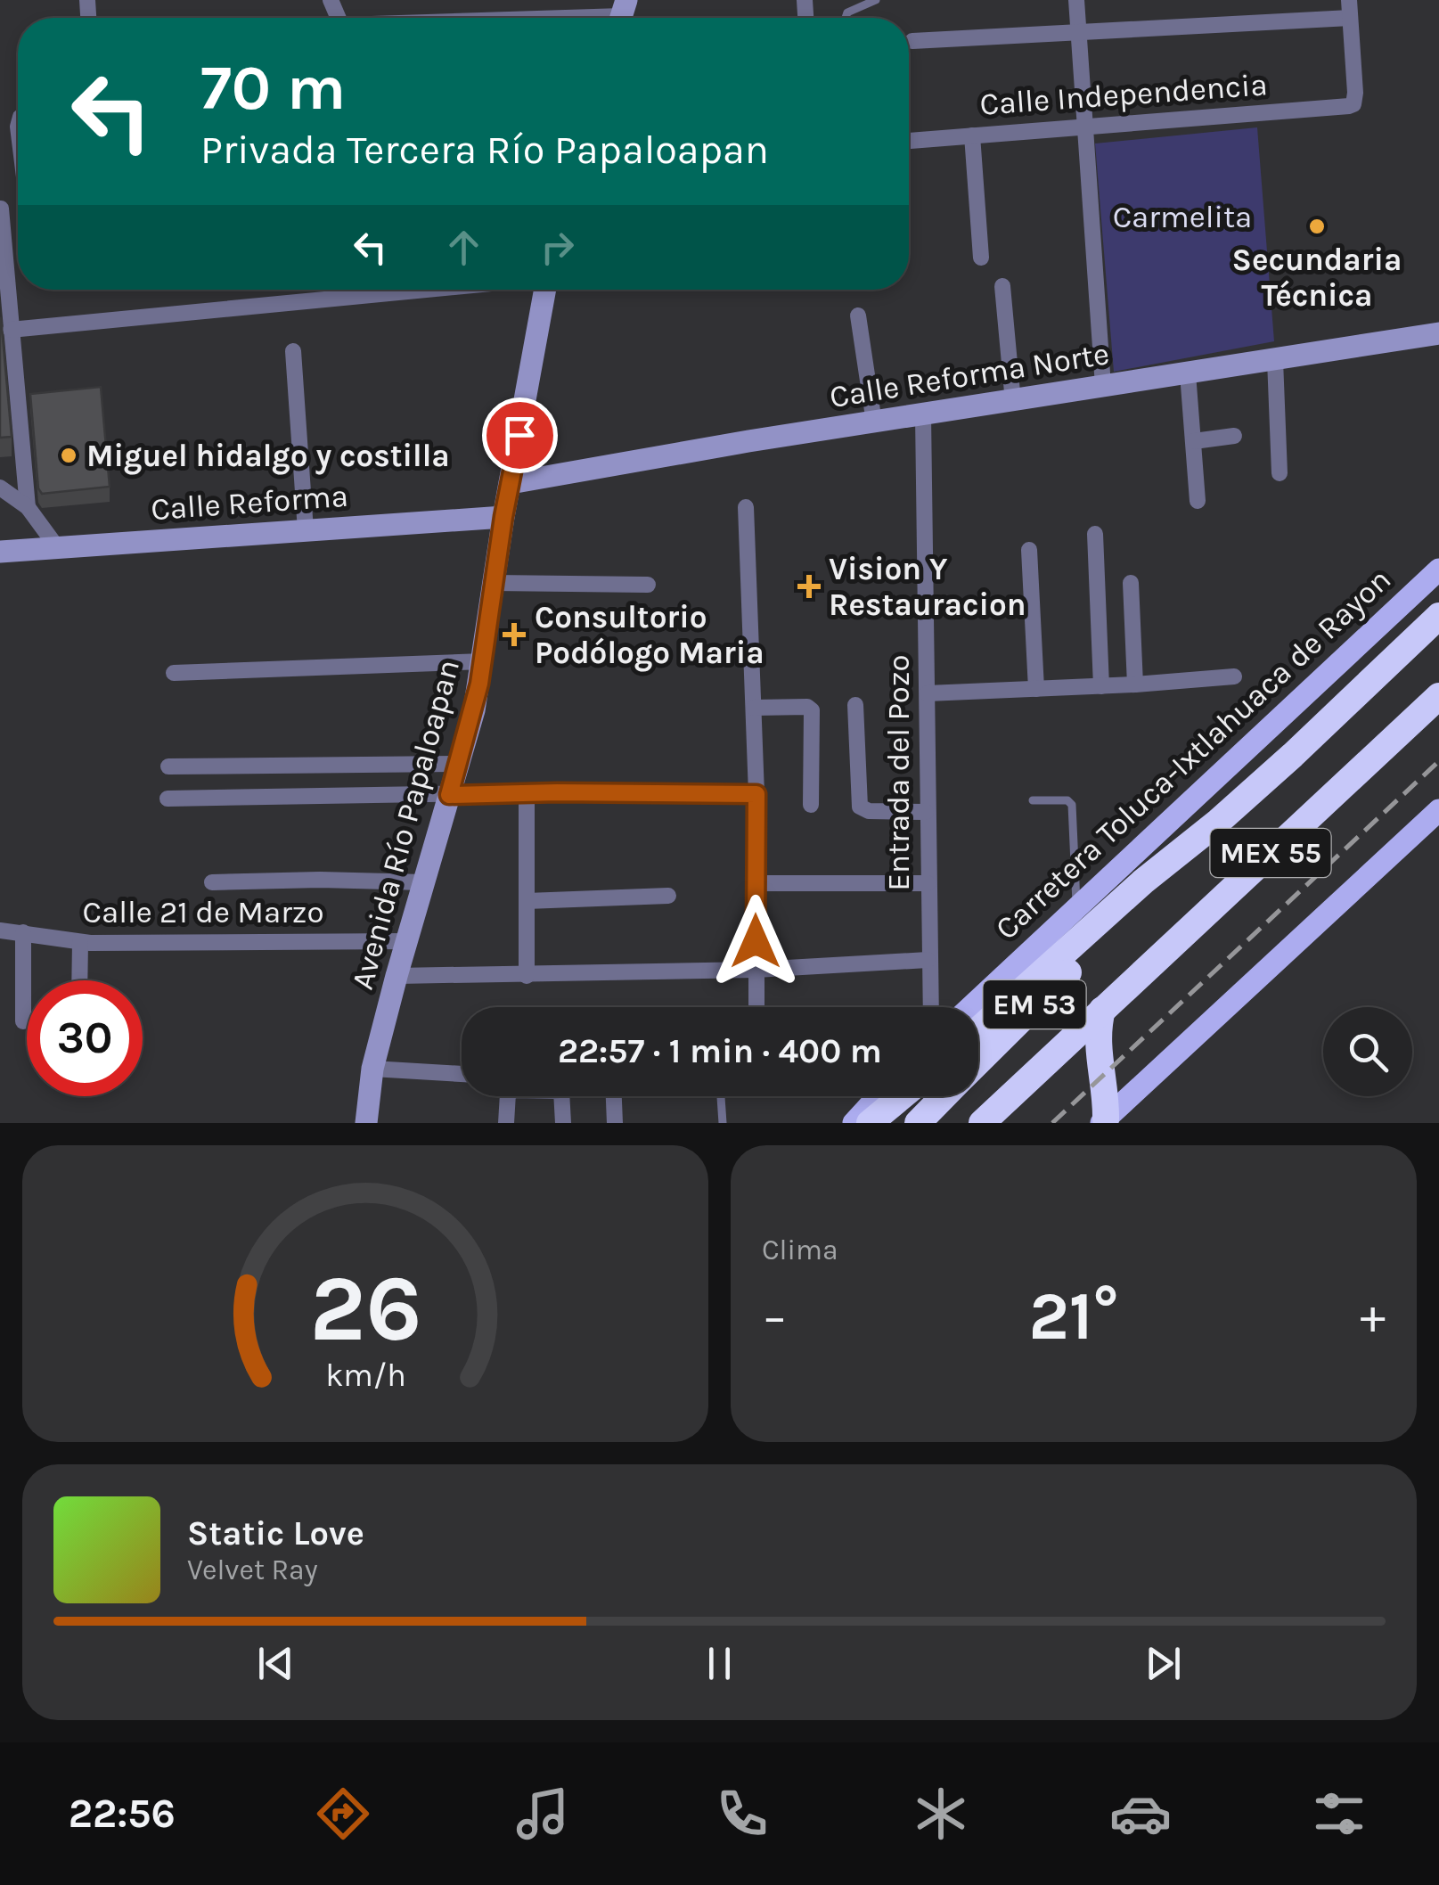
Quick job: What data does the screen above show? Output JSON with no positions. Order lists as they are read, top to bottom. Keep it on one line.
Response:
{"streets":{"highway":["Carretera Toluca-Ixtlahuaca de Rayon","MEX 55","EM 53"],"main road":["Calle Reforma Norte","Calle Reforma","Avenida Río Papaloapan"],"street":["Calle Independencia","Entrada del Pozo","Calle 21 de Marzo"]},"crossings":[["Calle Reforma Norte","Entrada del Pozo"],["Calle Reforma Norte","Avenida Río Papaloapan"],["Calle Reforma","Avenida Río Papaloapan"],["Carretera Toluca-Ixtlahuaca de Rayon","EM 53"],["Avenida Río Papaloapan","Calle 21 de Marzo"]],"parks":["Carmelita"],"places":{"other":["Secundaria Técnica","Miguel hidalgo y costilla"],"health":["Vision Y Restauracion","Consultorio Podólogo Maria"]},"page":{"turn":["70 m","Privada Tercera Río Papaloapan"],"limit":"30","trip":"22:57 · 1 min · 400 m","tile":"Clima","heat":["−","21°","+"],"song":["Static Love","Velvet Ray"],"tabs":"22:56","gauge":["26","km/h"]}}
